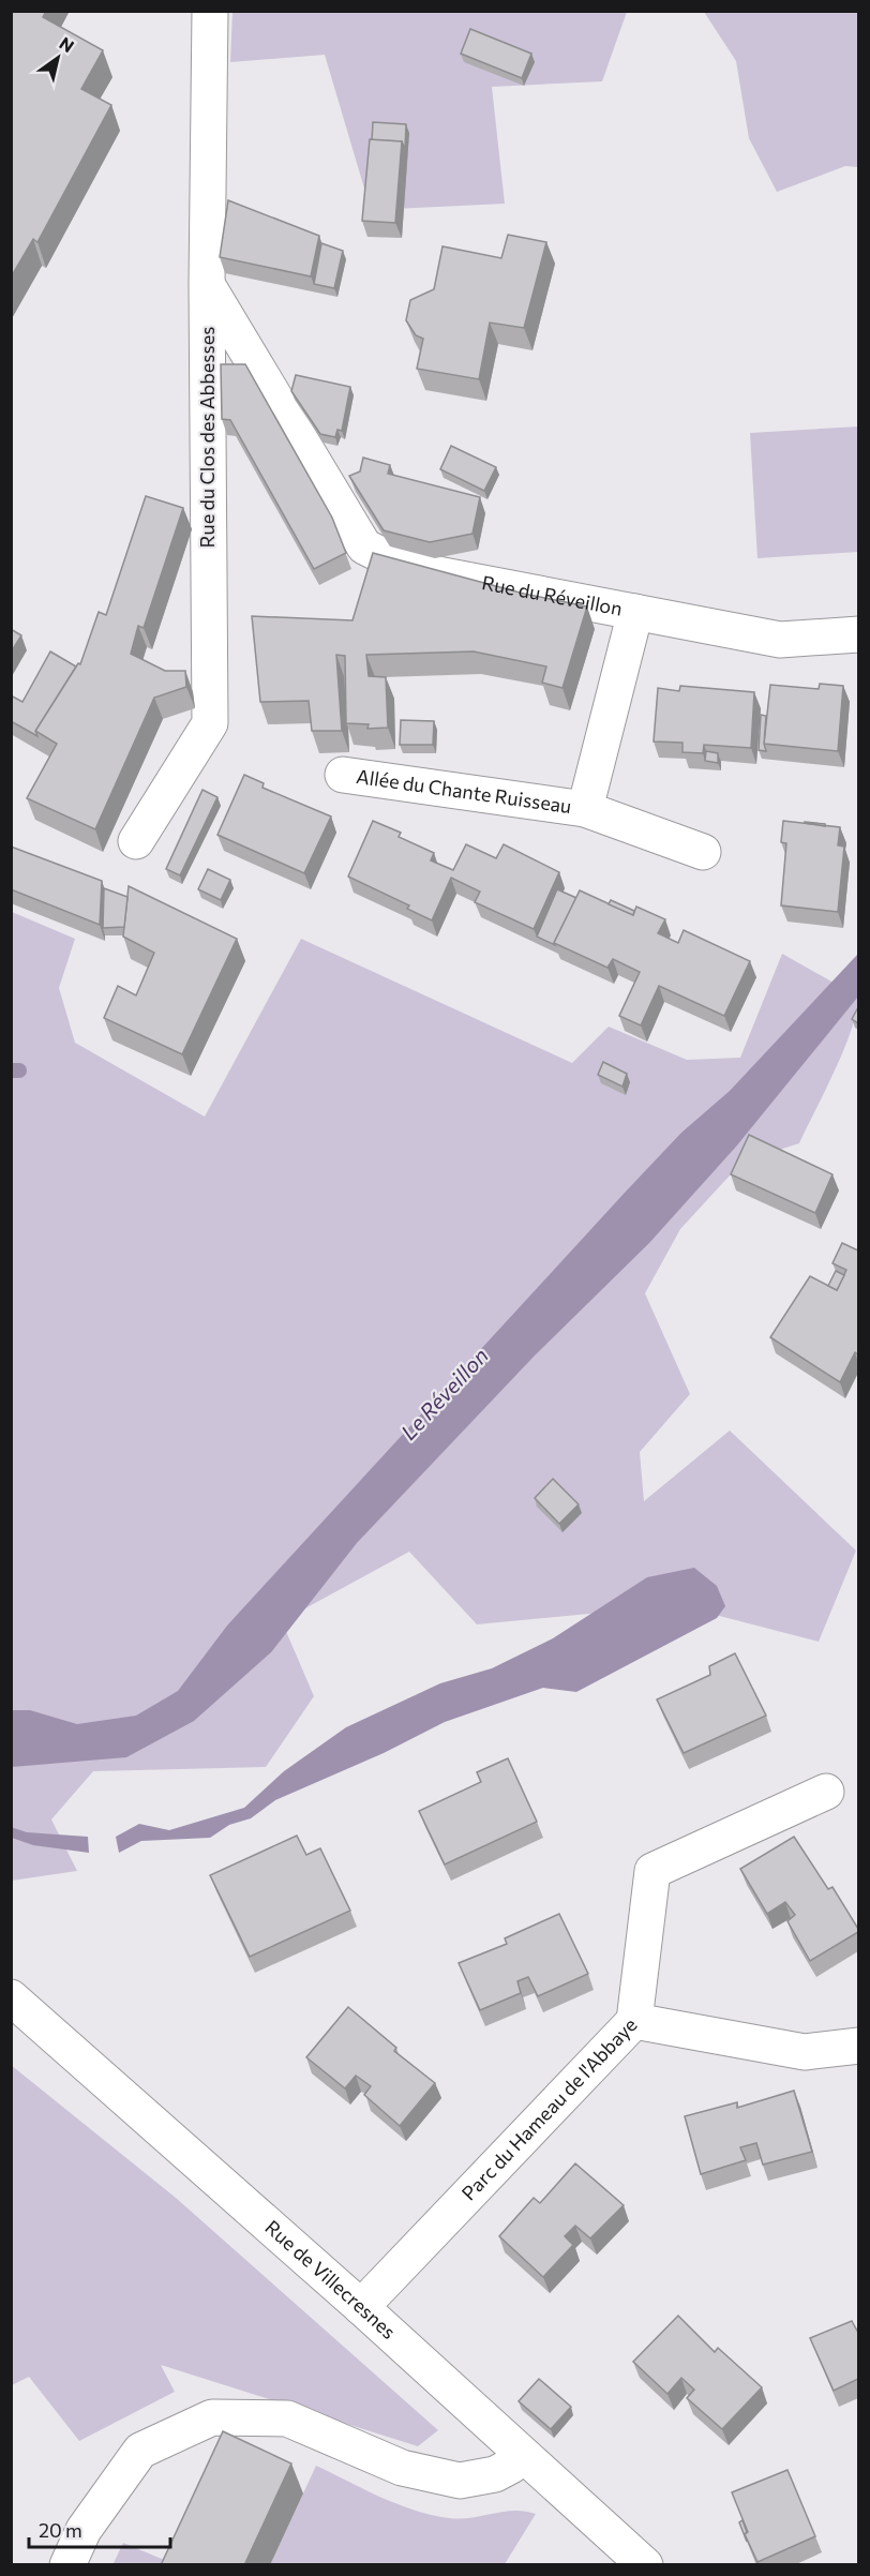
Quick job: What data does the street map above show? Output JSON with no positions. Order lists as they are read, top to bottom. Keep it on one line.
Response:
{"streets":{"street":["Rue du Clos des Abbesses","Rue du Réveillon","Allée du Chante Ruisseau","Parc du Hameau de l'Abbaye","Rue de Villecresnes"]},"crossings":[["Rue du Clos des Abbesses","Rue du Réveillon"],["Rue du Réveillon","Allée du Chante Ruisseau"],["Parc du Hameau de l'Abbaye","Rue de Villecresnes"]],"water":["Le Réveillon"],"scale_bar":"20 m","north":"top right"}
